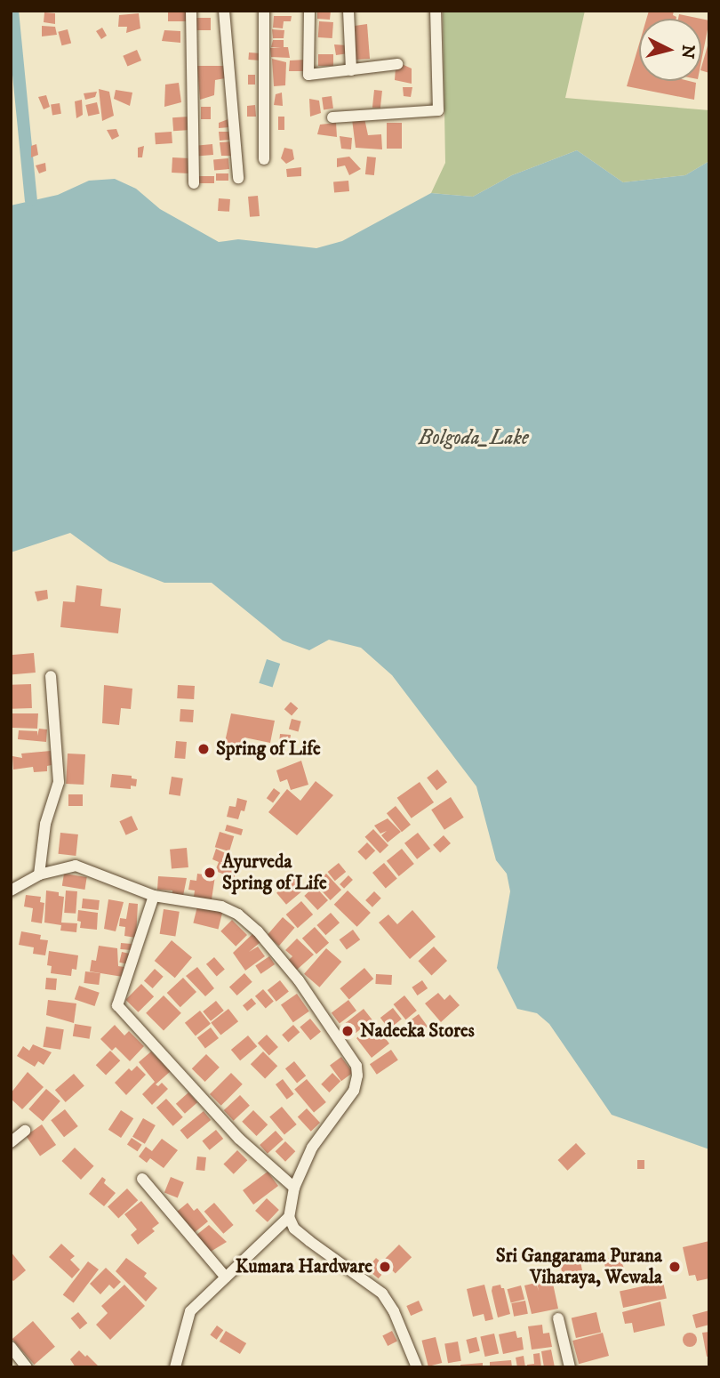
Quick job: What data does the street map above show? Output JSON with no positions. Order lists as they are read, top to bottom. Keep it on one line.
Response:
{"water":["Bolgoda_Lake"],"places":["Spring of Life","Ayurveda Spring of Life","Nadeeka Stores","Kumara Hardware","Sri Gangarama Purana Viharaya, Wewala"],"north":"right"}
